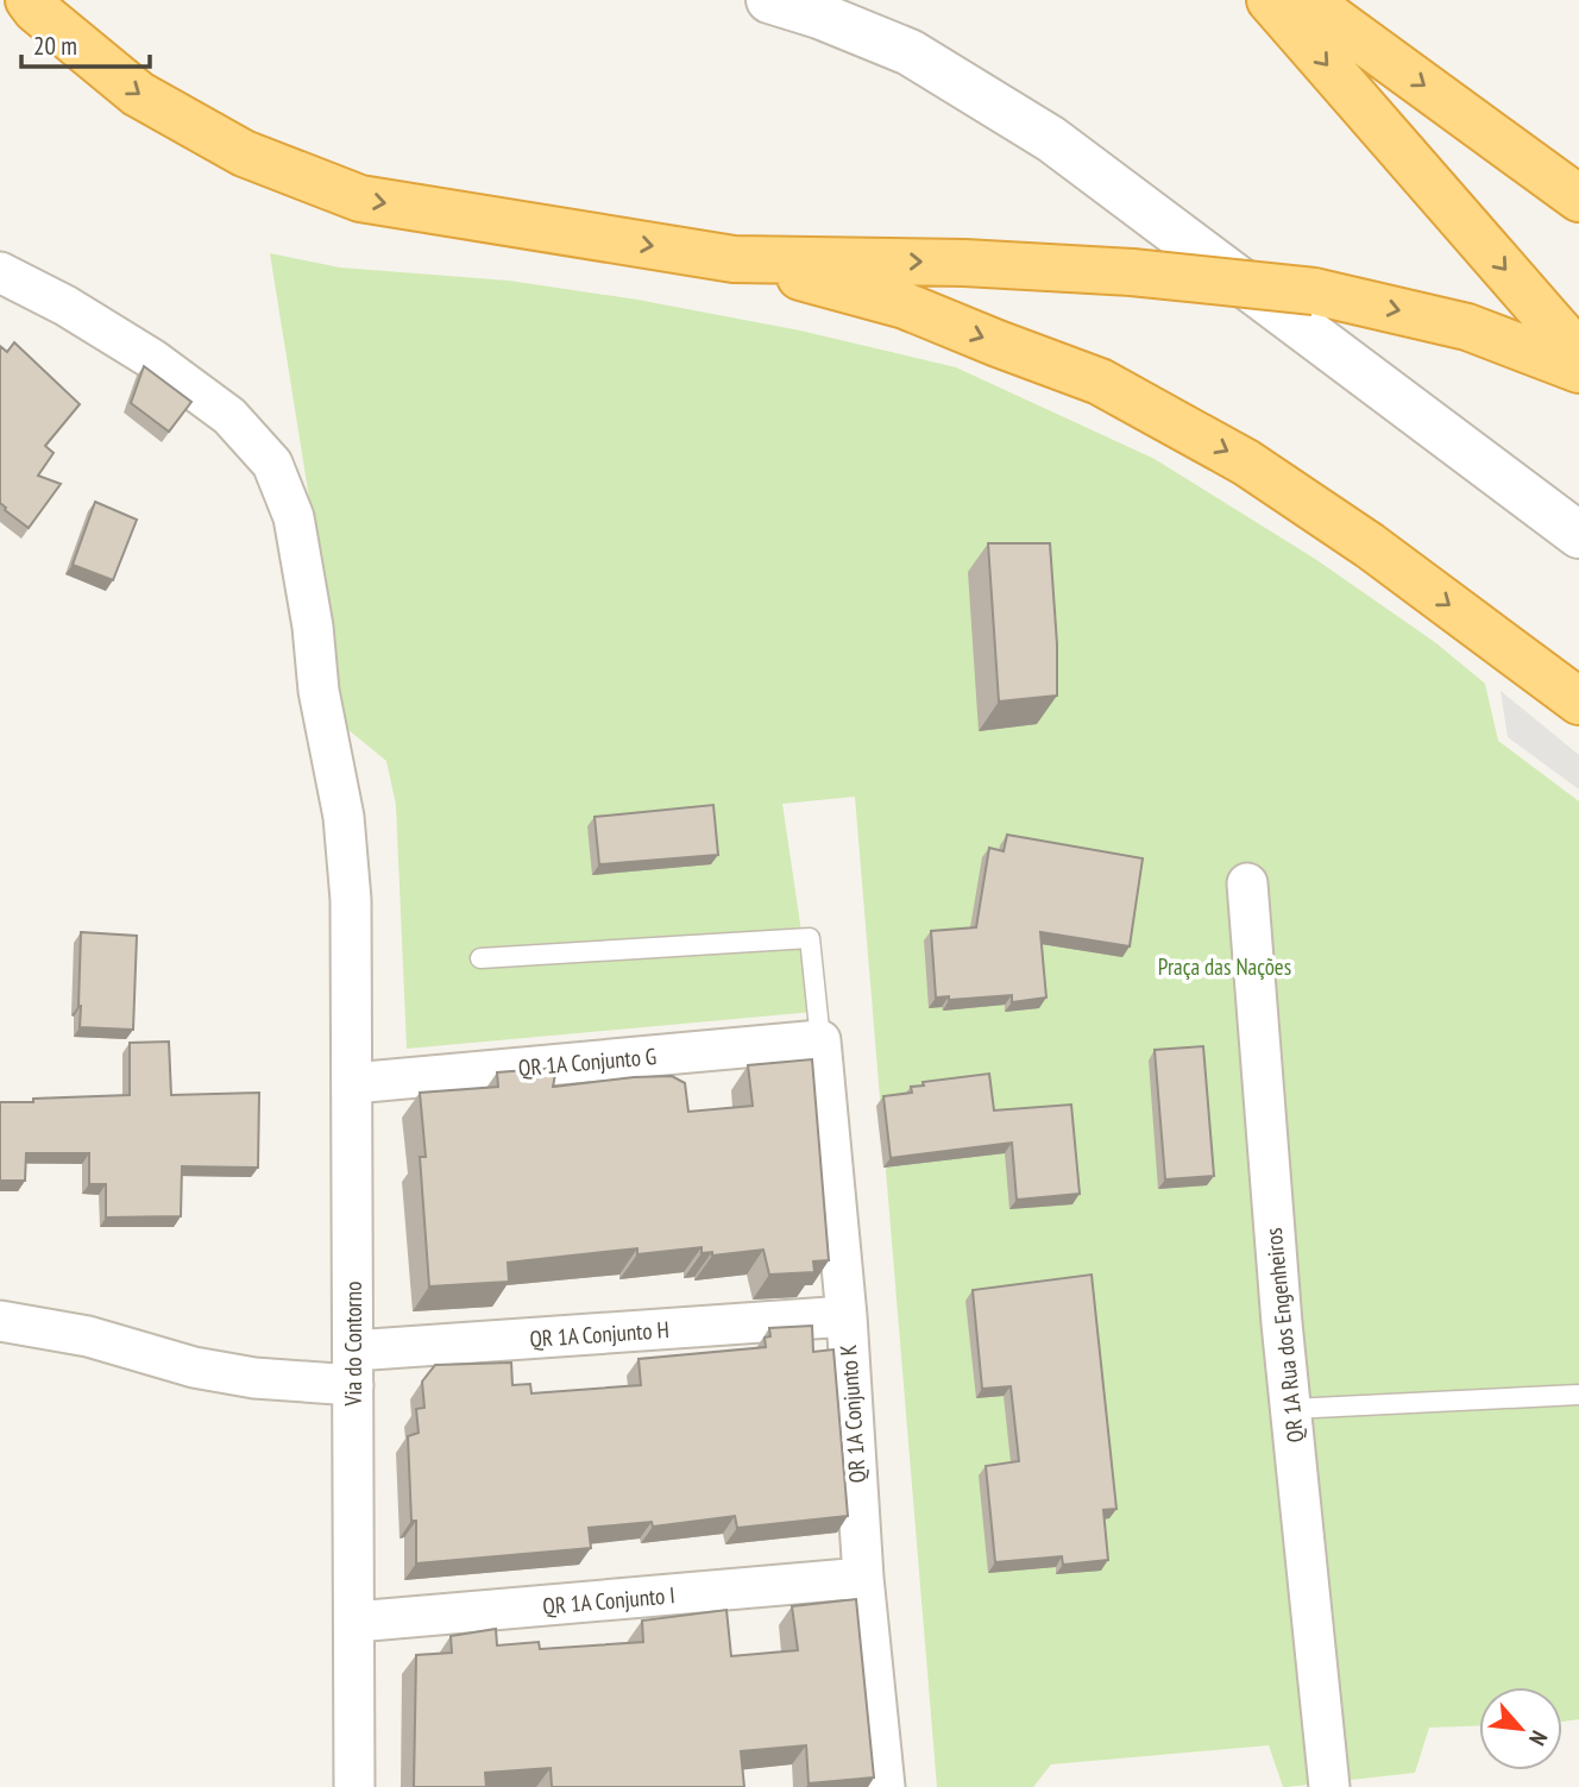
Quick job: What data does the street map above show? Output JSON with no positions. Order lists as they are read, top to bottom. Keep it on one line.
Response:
{"streets":{"street":["QR 1A Conjunto G","QR 1A Conjunto H","QR 1A Rua dos Engenheiros","Via do Contorno","QR 1A Conjunto K","QR 1A Conjunto I"]},"crossings":[["QR 1A Conjunto G","Via do Contorno"],["QR 1A Conjunto G","QR 1A Conjunto K"],["QR 1A Conjunto H","Via do Contorno"],["QR 1A Conjunto H","QR 1A Conjunto K"],["Via do Contorno","QR 1A Conjunto I"],["QR 1A Conjunto K","QR 1A Conjunto I"]],"parks":["Praça das Nações"],"scale_bar":"20 m","north":"bottom right"}
